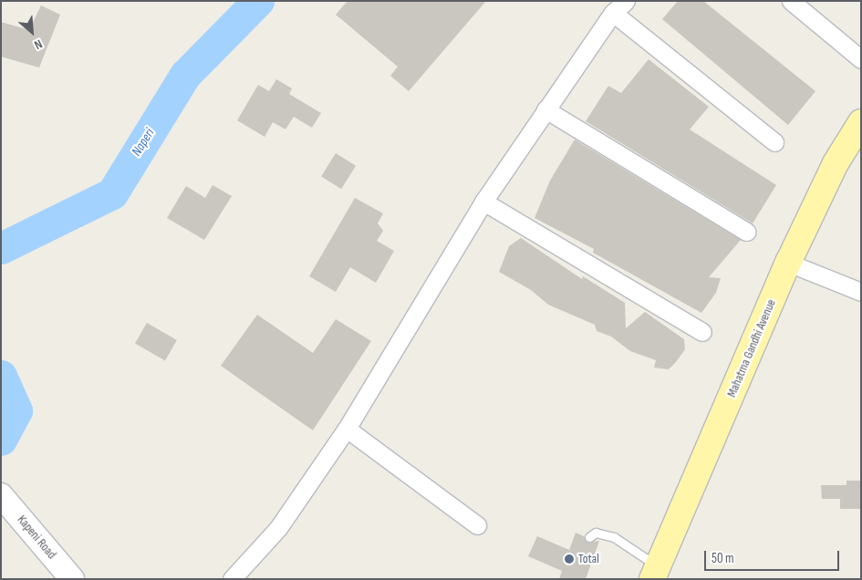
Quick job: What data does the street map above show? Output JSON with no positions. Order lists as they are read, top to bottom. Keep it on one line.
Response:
{"streets":{"main road":["Mahatma Gandhi Avenue","Kapeni Road"]},"water":["Naperi"],"places":["Total"],"scale_bar":"50 m","north":"bottom right"}
